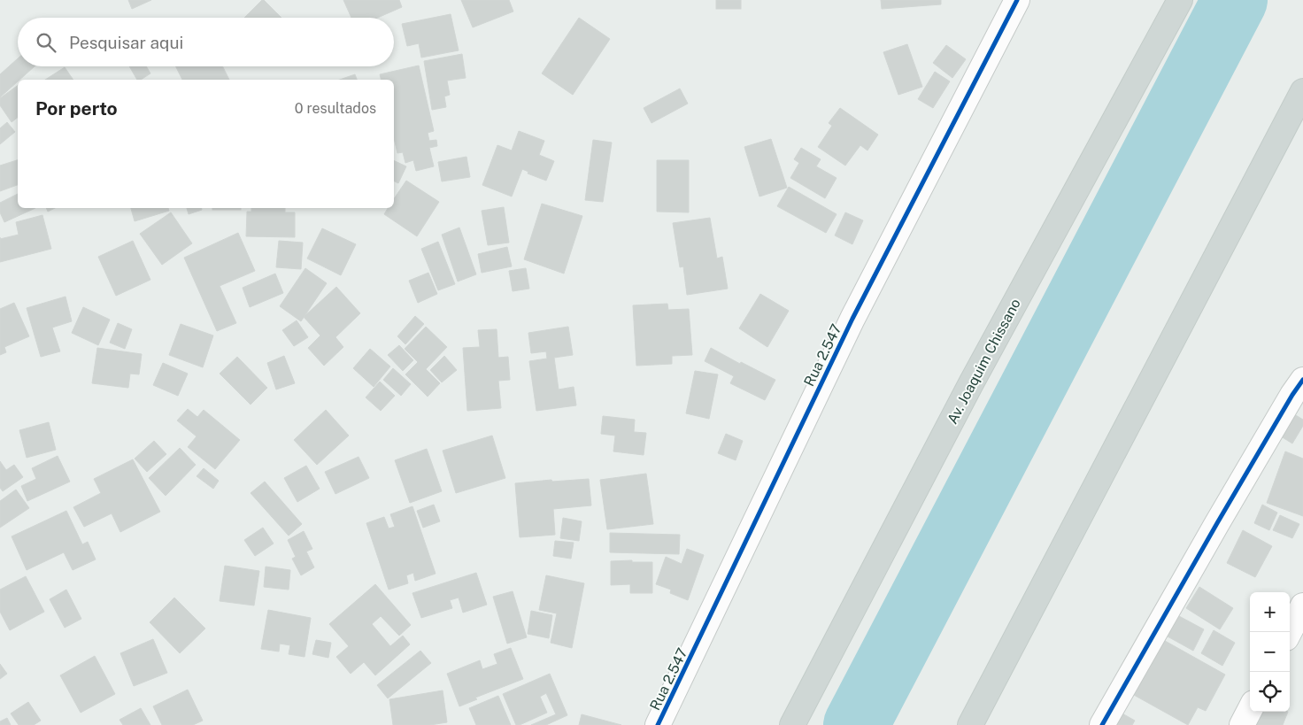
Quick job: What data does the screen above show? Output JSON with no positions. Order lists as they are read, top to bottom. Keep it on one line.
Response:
{"streets":{"main road":["Av. Joaquim Chissano"],"street":["Rua 2.547"]},"page":{"search":"Pesquisar aqui","heading":["Por perto","0 resultados"],"map_buttons":["+","−"]}}
